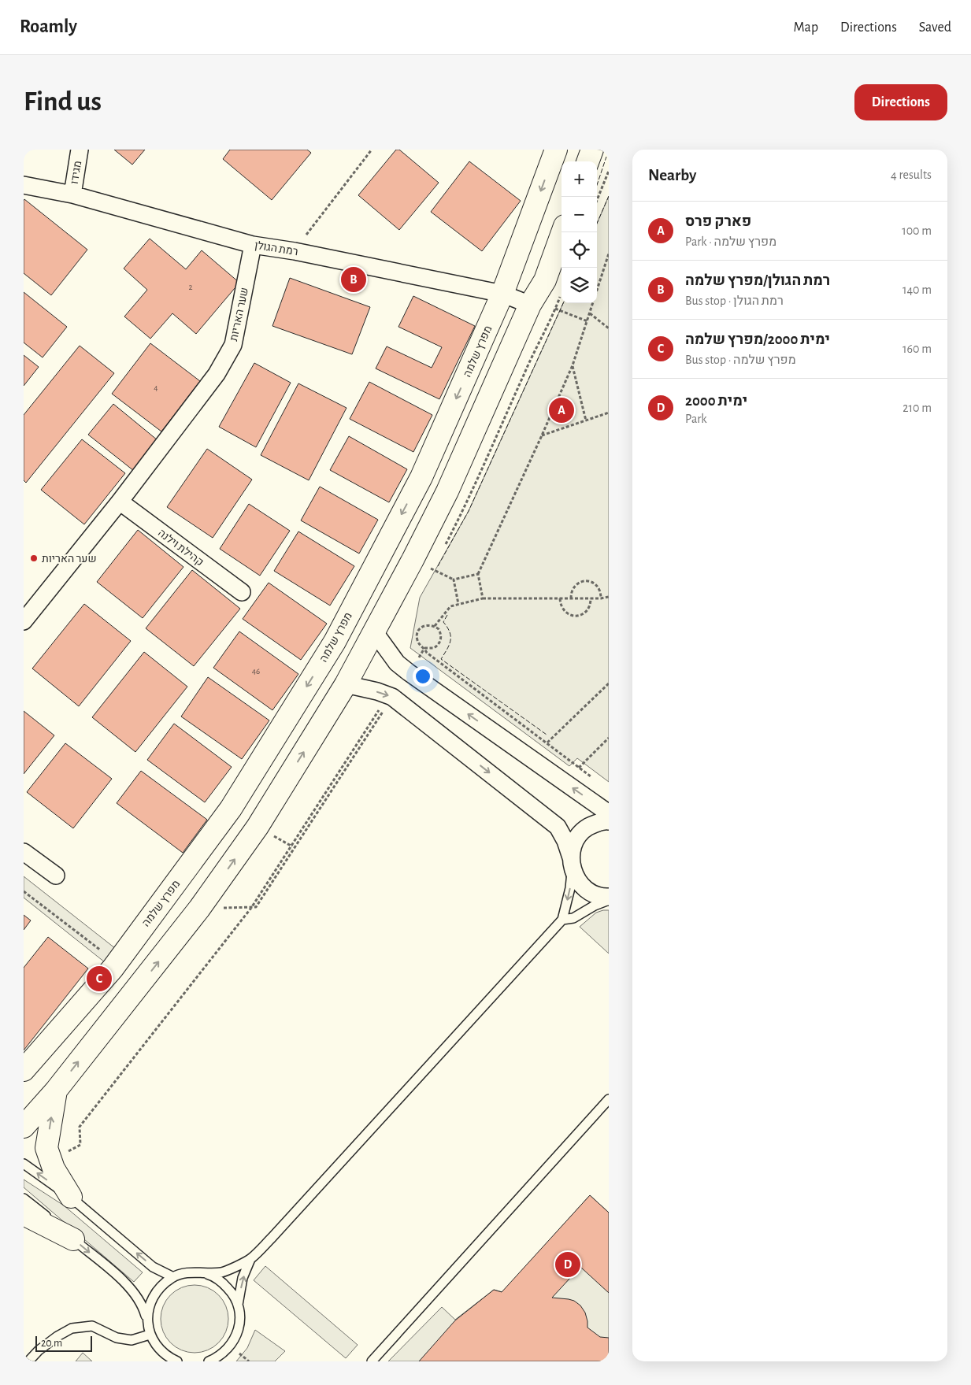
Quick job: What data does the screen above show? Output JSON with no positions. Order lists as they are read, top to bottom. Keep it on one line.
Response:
{"streets":{"street":["מגידו","רמת הגולן","שער האריות","מפרץ שלמה","קהילת וילנה"]},"crossings":[["מגידו","רמת הגולן"],["רמת הגולן","שער האריות"],["רמת הגולן","מפרץ שלמה"],["שער האריות","קהילת וילנה"]],"places":["שער האריות"],"house_numbers":["2","4","46"],"scale_bar":"20 m","page":{"header":"Roamly","nav":["Map","Directions","Saved"],"buttons":"Directions","title":"Find us","heading":["Nearby","4 results"],"map_buttons":["+","−"],"list":[{"mark":"A","name":"פארק פרס","note":"Park · מפרץ שלמה","value":"100 m"},{"mark":"B","name":"רמת הגולן/מפרץ שלמה","note":"Bus stop · רמת הגולן","value":"140 m"},{"mark":"C","name":"ימית 2000/מפרץ שלמה","note":"Bus stop · מפרץ שלמה","value":"160 m"},{"mark":"D","name":"ימית 2000","note":"Park","value":"210 m"}],"pins":["B","A","C","D"],"scale":"20 m"}}
